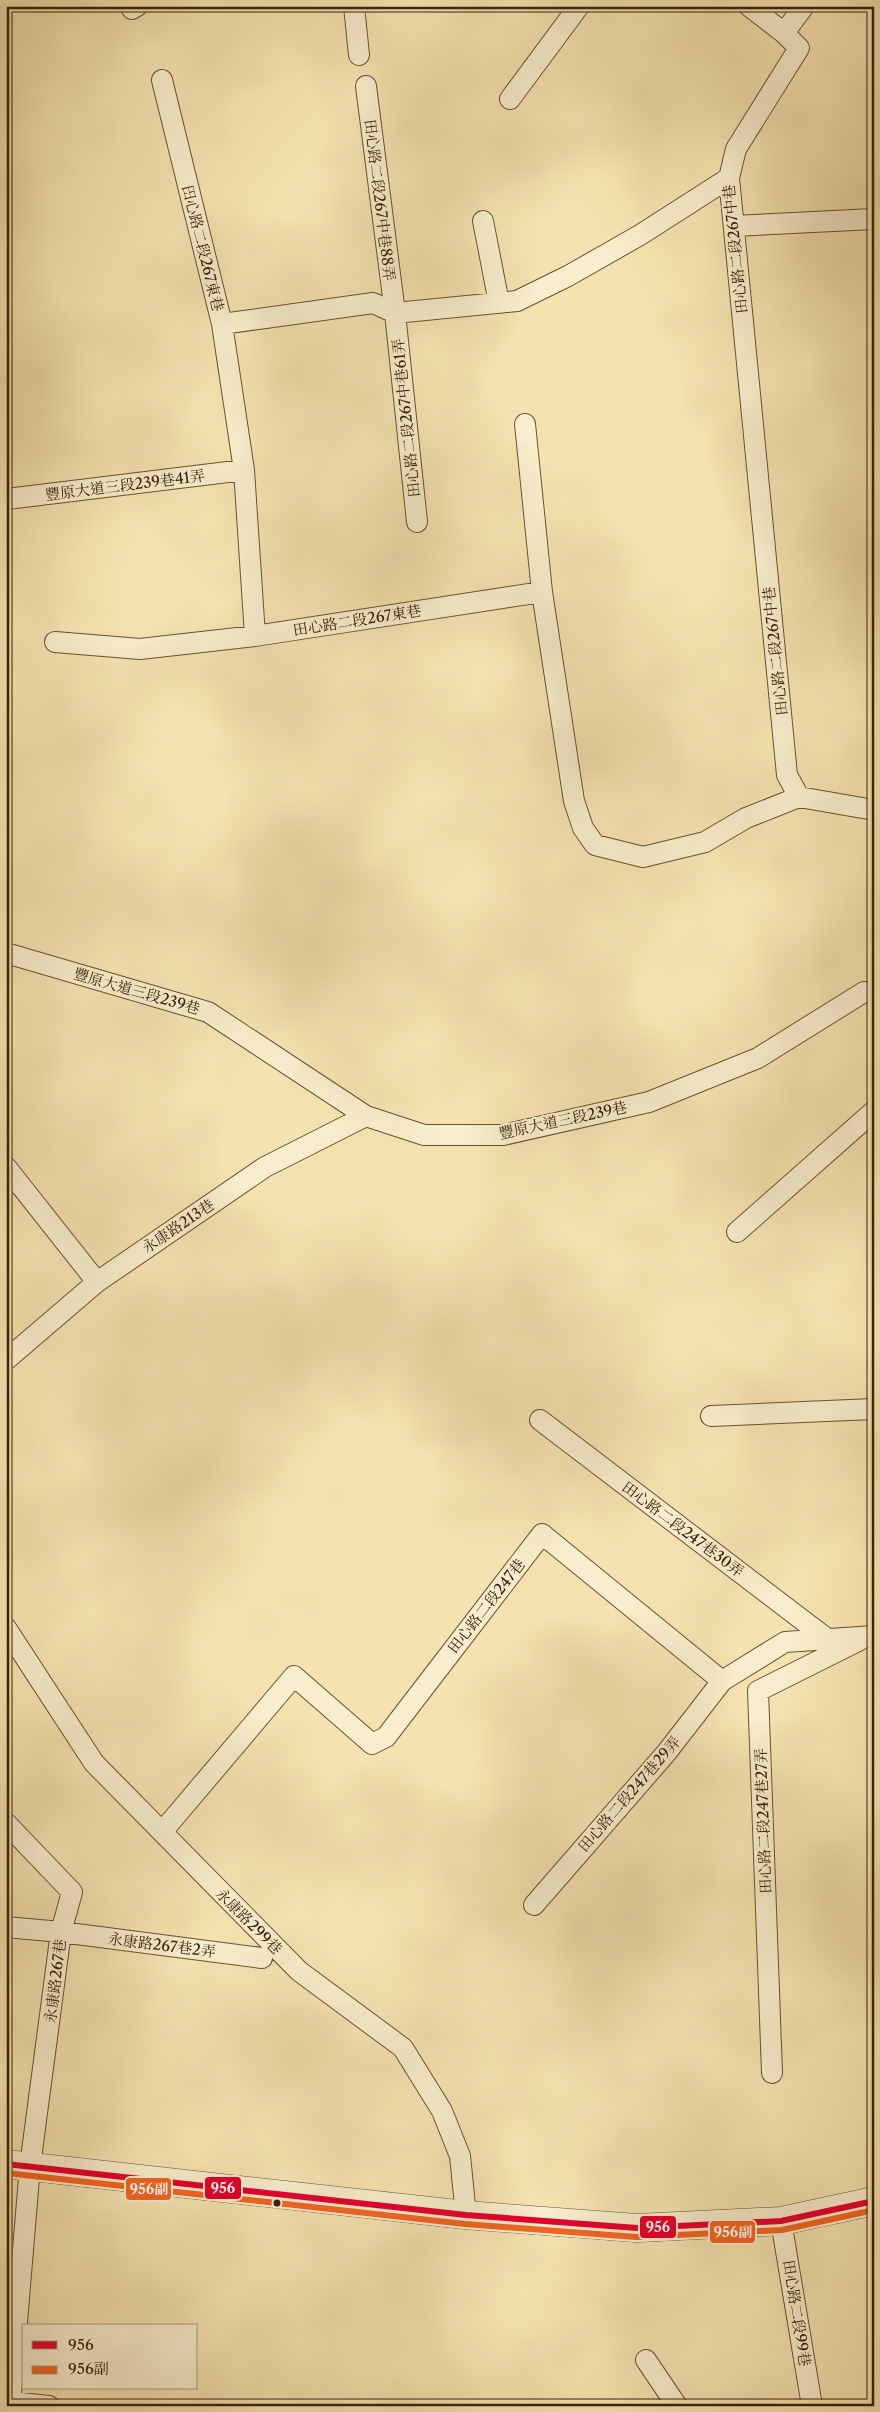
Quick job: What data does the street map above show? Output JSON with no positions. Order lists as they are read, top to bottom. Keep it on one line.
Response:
{"streets":{"lane":["田心路二段267中巷88弄","田心路二段267東巷","田心路二段267中巷","田心路二段267中巷61弄","豐原大道三段239巷41弄","豐原大道三段239巷","永康路213巷","田心路二段247巷30弄","田心路二段247巷","田心路二段247巷29弄","田心路二段247巷27弄","永康路299巷","永康路267巷2弄","永康路267巷","田心路二段99巷"]},"crossings":[["田心路二段267中巷88弄","田心路二段267中巷"],["田心路二段267中巷88弄","田心路二段267中巷61弄"],["田心路二段267東巷","田心路二段267中巷"],["田心路二段267東巷","豐原大道三段239巷41弄"],["田心路二段267中巷","田心路二段267中巷61弄"],["豐原大道三段239巷","永康路213巷"],["田心路二段247巷","田心路二段247巷29弄"],["田心路二段247巷","永康路299巷"],["永康路267巷2弄","永康路267巷"]],"lines":["transit line 956","transit line 956副"],"legend":["956","956副"]}
